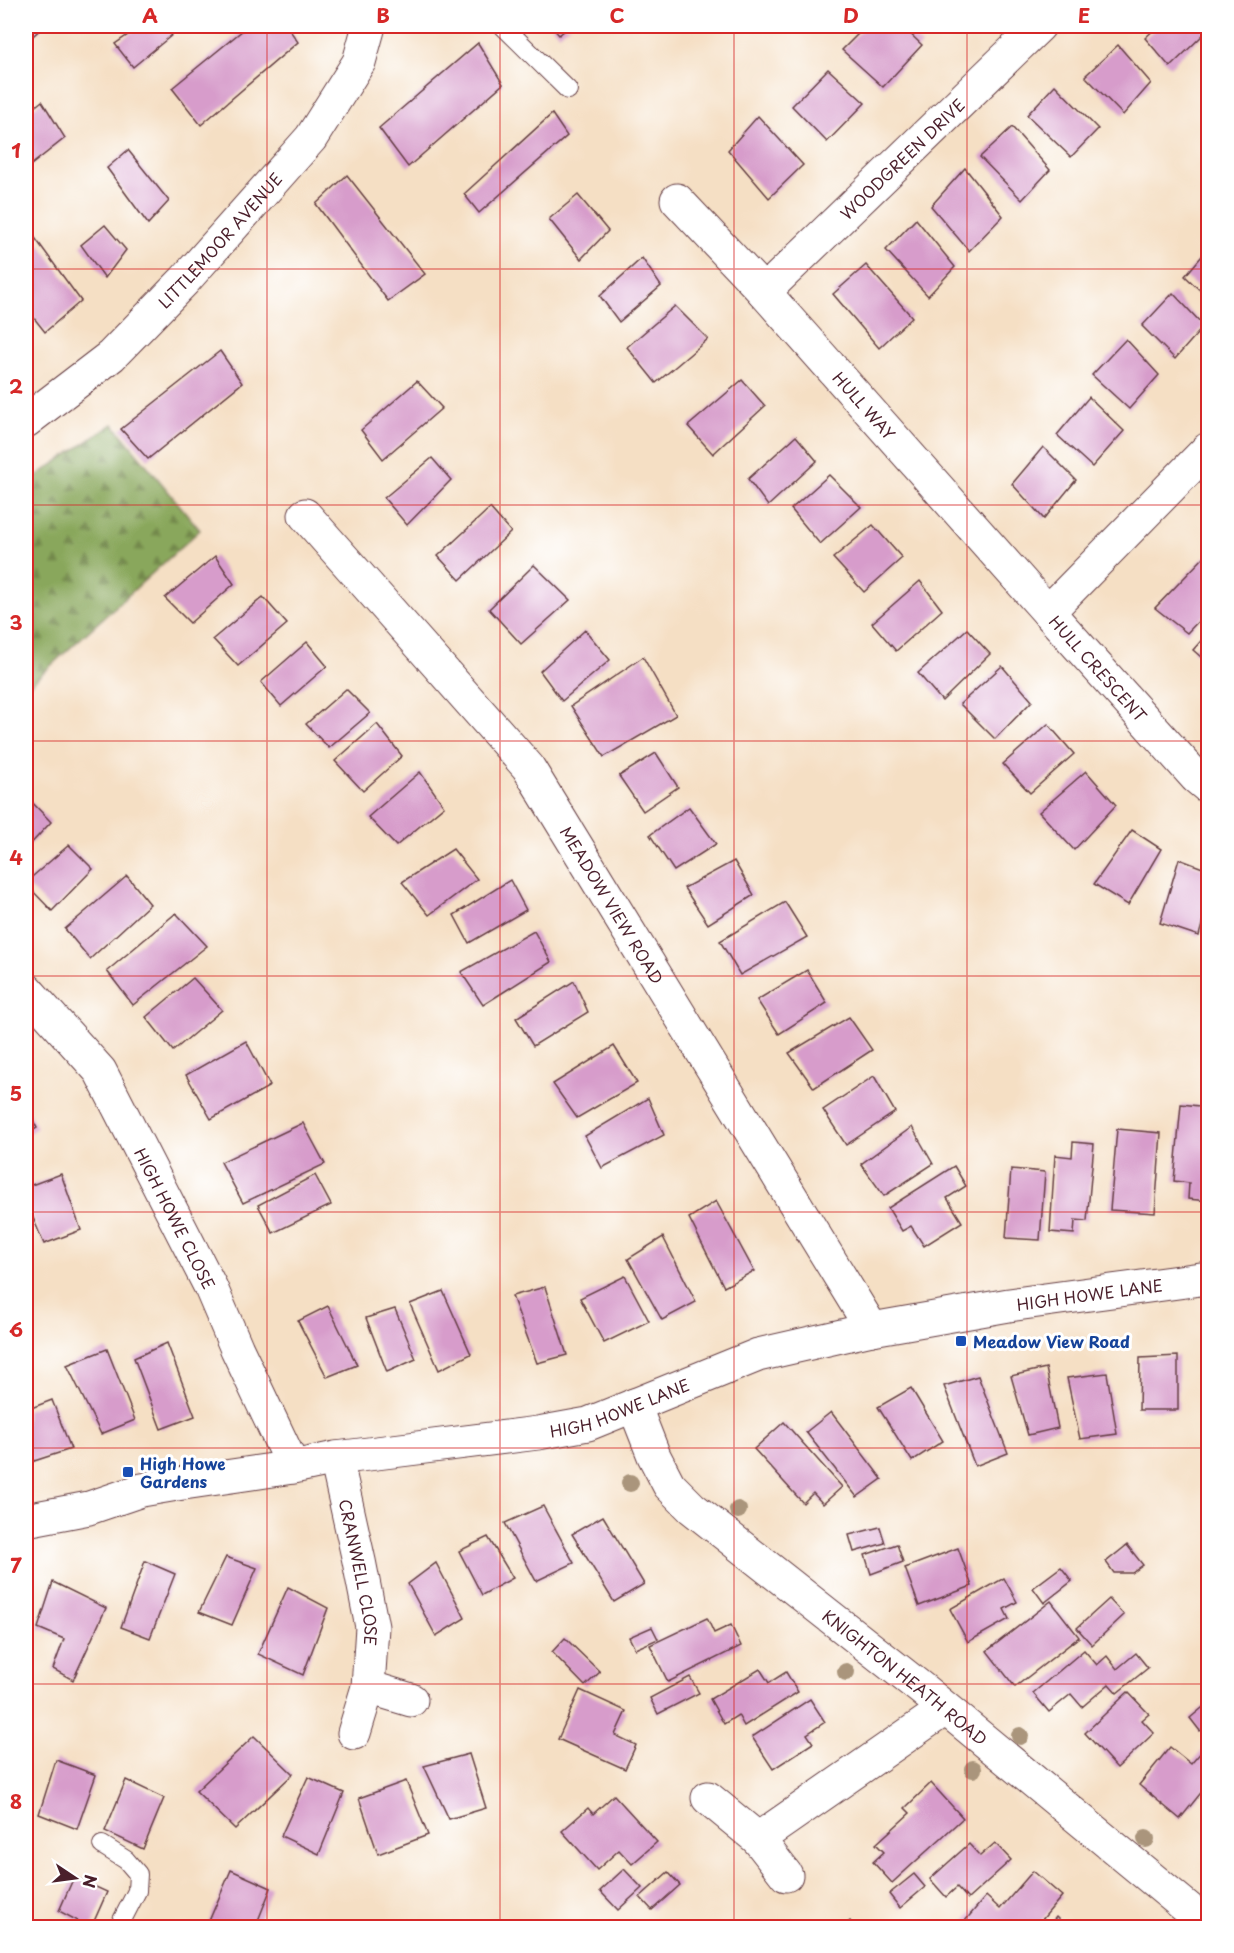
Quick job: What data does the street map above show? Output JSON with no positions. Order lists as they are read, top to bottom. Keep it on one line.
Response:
{"streets":{"street":["WOODGREEN DRIVE","LITTLEMOOR AVENUE","HULL WAY","HULL CRESCENT","MEADOW VIEW ROAD","HIGH HOWE CLOSE","HIGH HOWE LANE","CRANWELL CLOSE","KNIGHTON HEATH ROAD"]},"crossings":[["WOODGREEN DRIVE","HULL WAY"],["HULL WAY","HULL CRESCENT"],["MEADOW VIEW ROAD","HIGH HOWE LANE"],["HIGH HOWE CLOSE","HIGH HOWE LANE"],["HIGH HOWE LANE","CRANWELL CLOSE"],["HIGH HOWE LANE","KNIGHTON HEATH ROAD"]],"places":{"transit":["Meadow View Road","High Howe Gardens"]},"north":"right","grid":{"columns":["A","B","C","D","E"],"rows":["1","2","3","4","5","6","7","8"]}}
